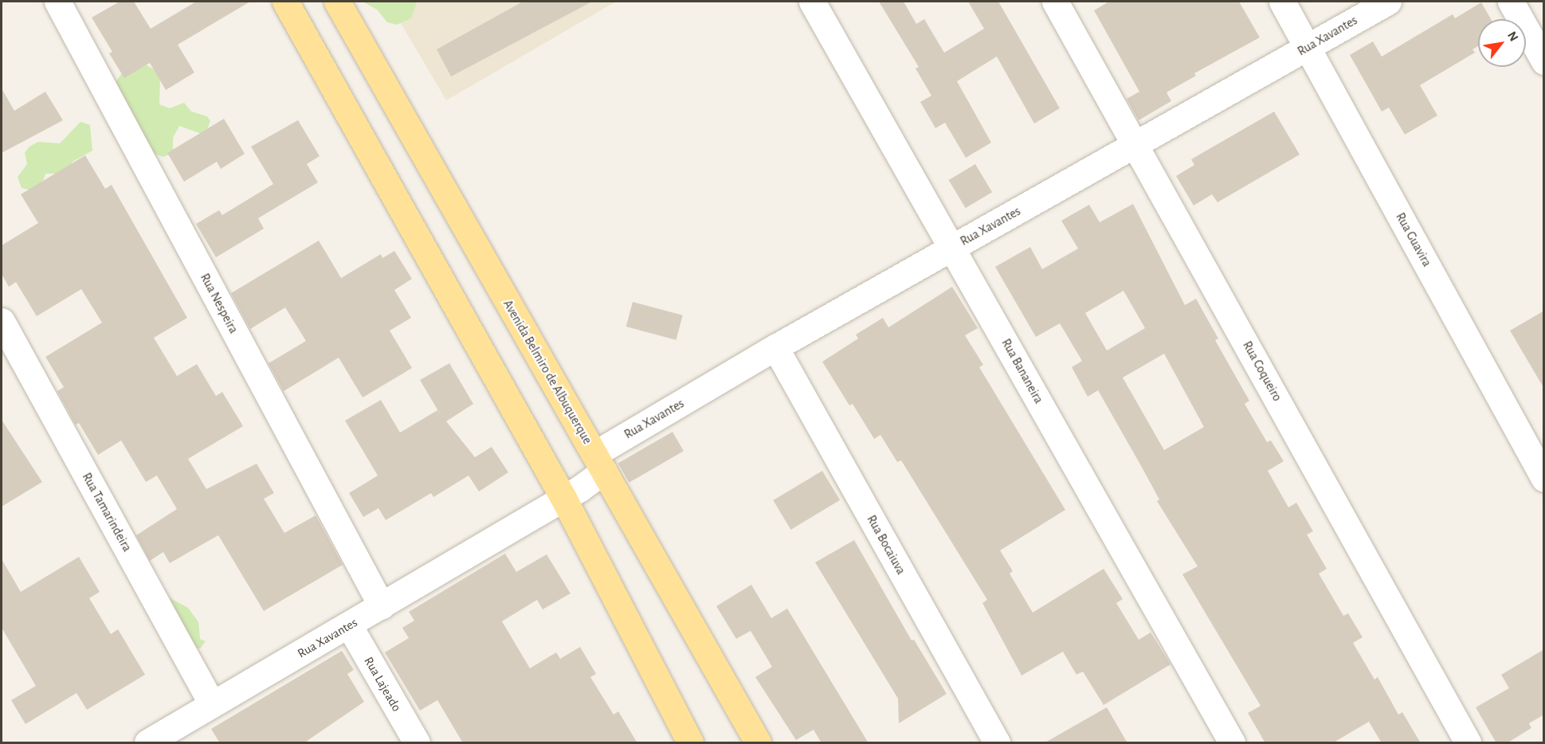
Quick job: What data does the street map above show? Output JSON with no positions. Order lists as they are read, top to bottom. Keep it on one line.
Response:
{"streets":{"main road":["Avenida Belmiro de Albuquerque"],"street":["Rua Xavantes","Rua Guavira","Rua Nespeira","Rua Bananeira","Rua Coqueiro","Rua Tamarindeira","Rua Bocaiuva","Rua Lajeado"]},"crossings":[["Rua Xavantes","Rua Guavira"],["Rua Xavantes","Rua Nespeira"],["Rua Xavantes","Rua Bananeira"],["Rua Xavantes","Rua Coqueiro"],["Rua Xavantes","Avenida Belmiro de Albuquerque"],["Rua Xavantes","Rua Tamarindeira"],["Rua Xavantes","Rua Bocaiuva"],["Rua Xavantes","Rua Lajeado"]],"north":"top right"}
